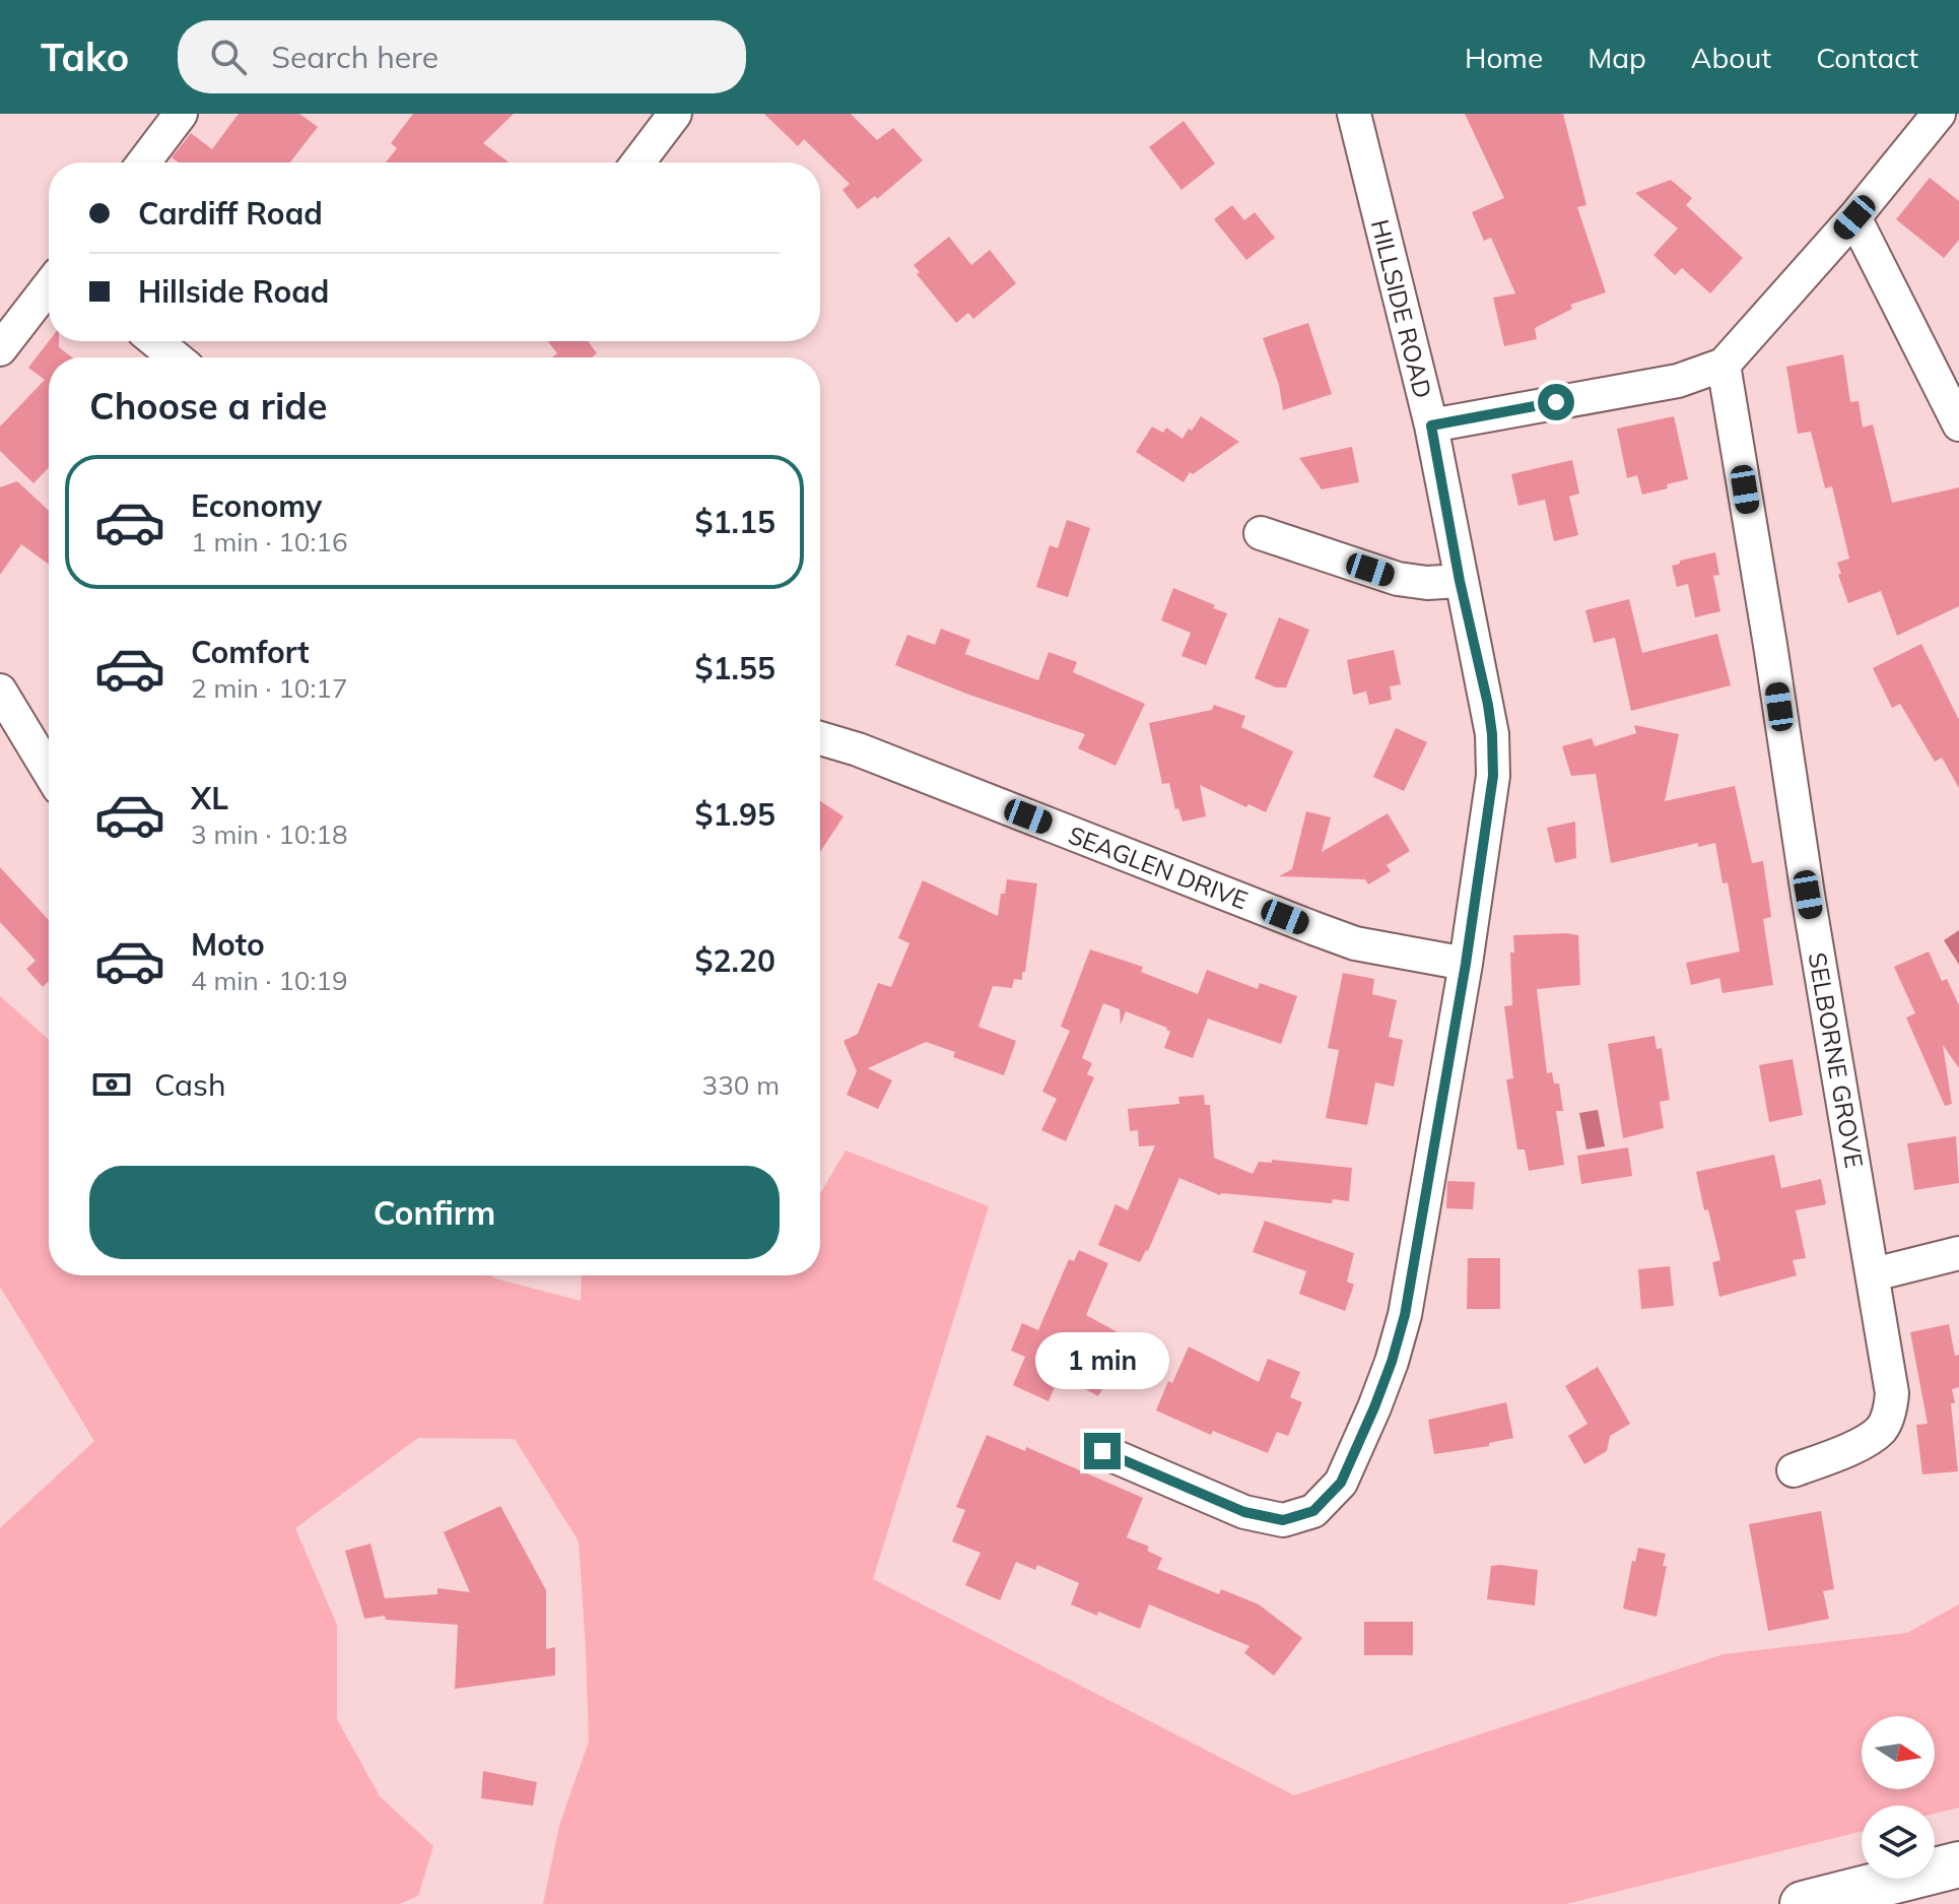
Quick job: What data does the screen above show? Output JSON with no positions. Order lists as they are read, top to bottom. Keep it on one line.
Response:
{"streets":{"street":["HILLSIDE ROAD","SEAGLEN DRIVE","SELBORNE GROVE"]},"crossings":[["HILLSIDE ROAD","SEAGLEN DRIVE"]],"north":"right","page":{"header":"Tako","search":"Search here","nav":["Home","Map","About","Contact"],"banner":["Cardiff Road","Hillside Road"],"heading":"Choose a ride","list":[{"name":"Economy","note":"1 min · 10:16","value":"$1.15"},{"name":"Comfort","note":"2 min · 10:17","value":"$1.55"},{"name":"XL","note":"3 min · 10:18","value":"$1.95"},{"name":"Moto","note":"4 min · 10:19","value":"$2.20"}],"pay":["Cash","330 m"],"buttons":"Confirm","bubble":"1 min"}}
